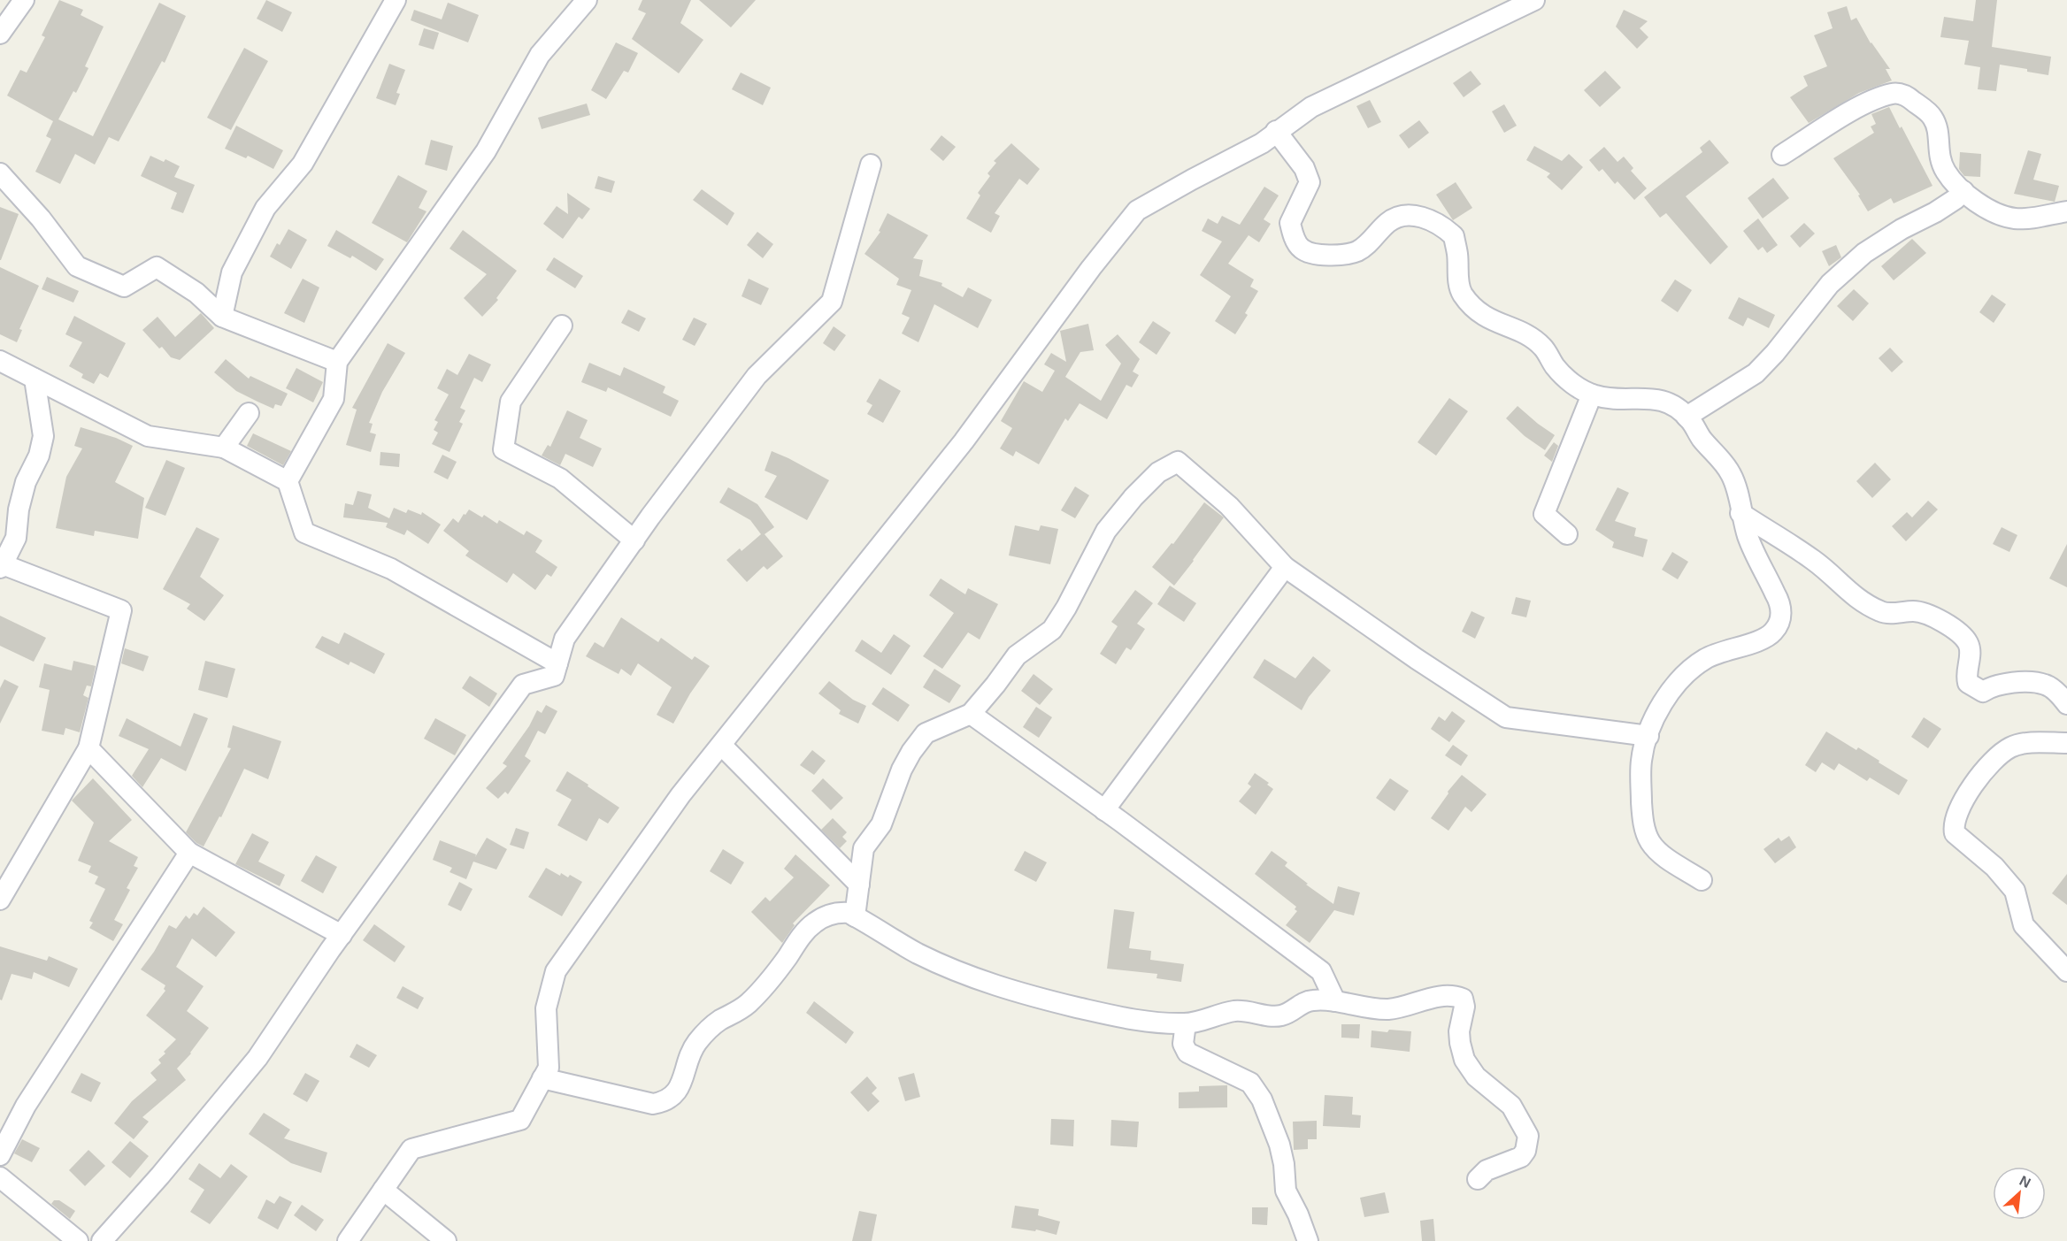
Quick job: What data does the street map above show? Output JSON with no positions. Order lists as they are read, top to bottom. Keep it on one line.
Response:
{"north":"top right"}
